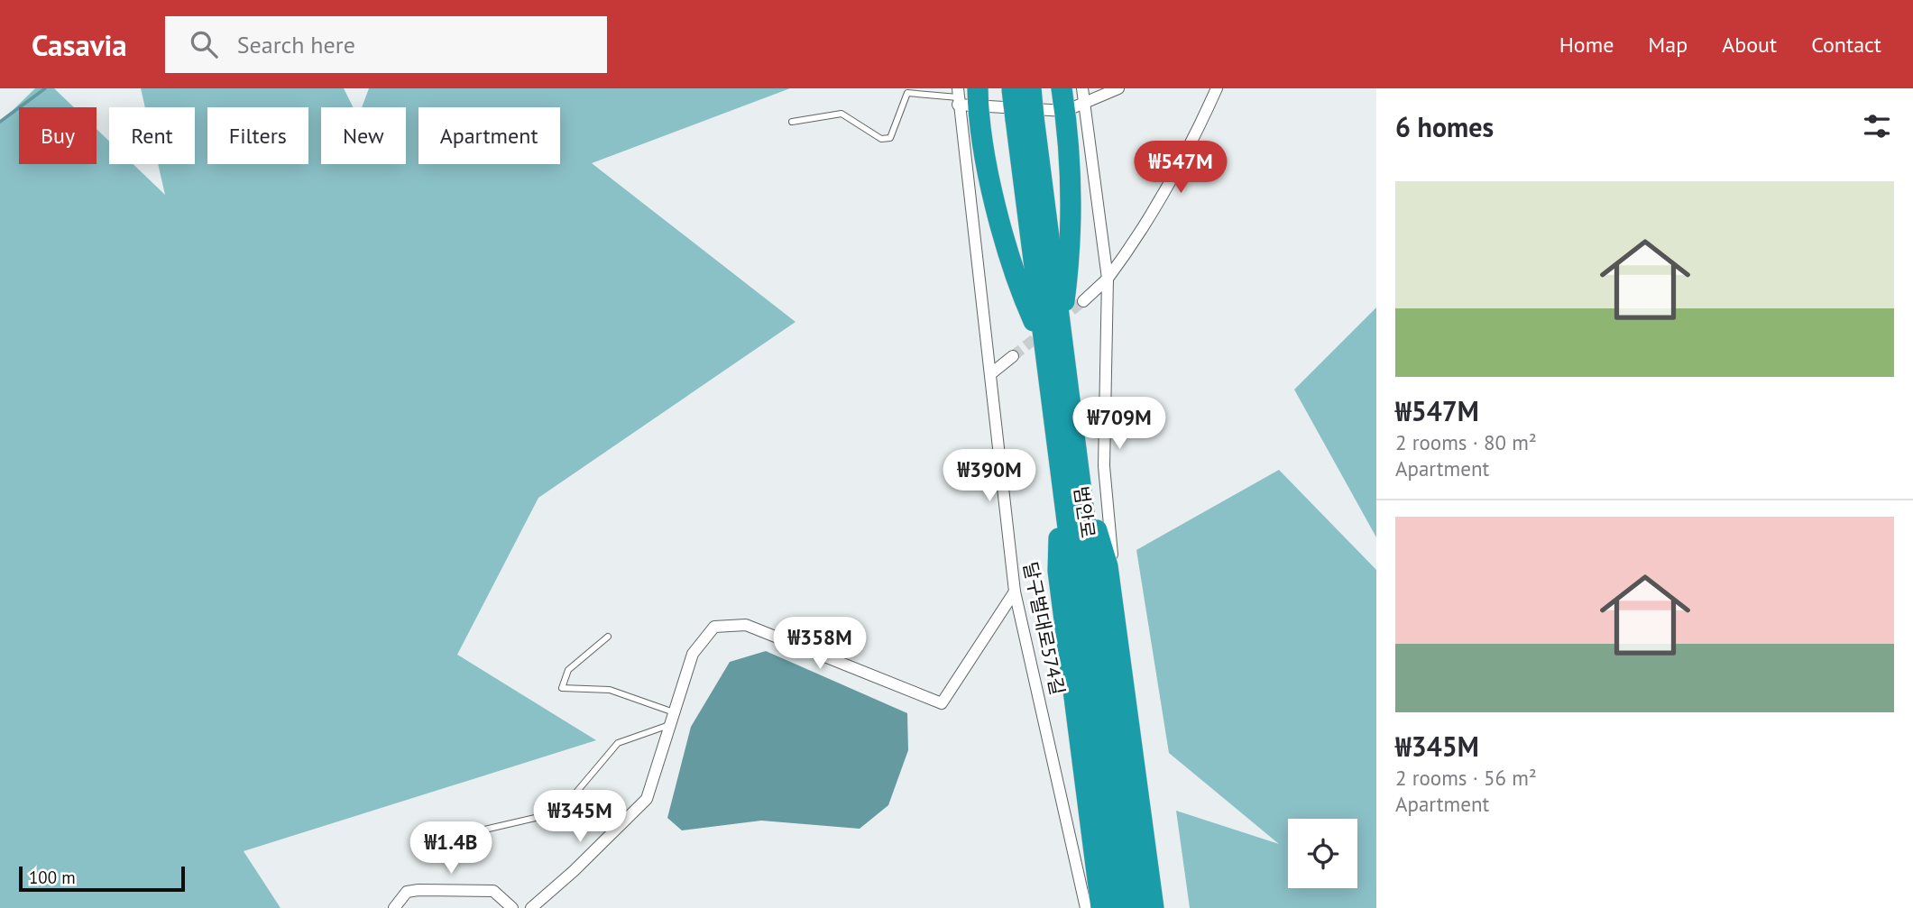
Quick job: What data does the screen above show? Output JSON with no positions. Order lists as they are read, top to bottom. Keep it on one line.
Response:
{"streets":{"highway":["범안로"],"street":["달구벌대로574길"]},"scale_bar":"100 m","page":{"header":"Casavia","search":"Search here","nav":["Home","Map","About","Contact"],"heading":"6 homes","chip":["Buy","Rent","Filters","New","Apartment"],"price":["₩547M","₩709M","₩390M","₩358M","₩345M","₩1.4B"],"list":[{"name":"₩547M","note":"2 rooms · 80 m² · Apartment"},{"name":"₩345M","note":"2 rooms · 56 m² · Apartment"}],"scale":"100 m"}}
